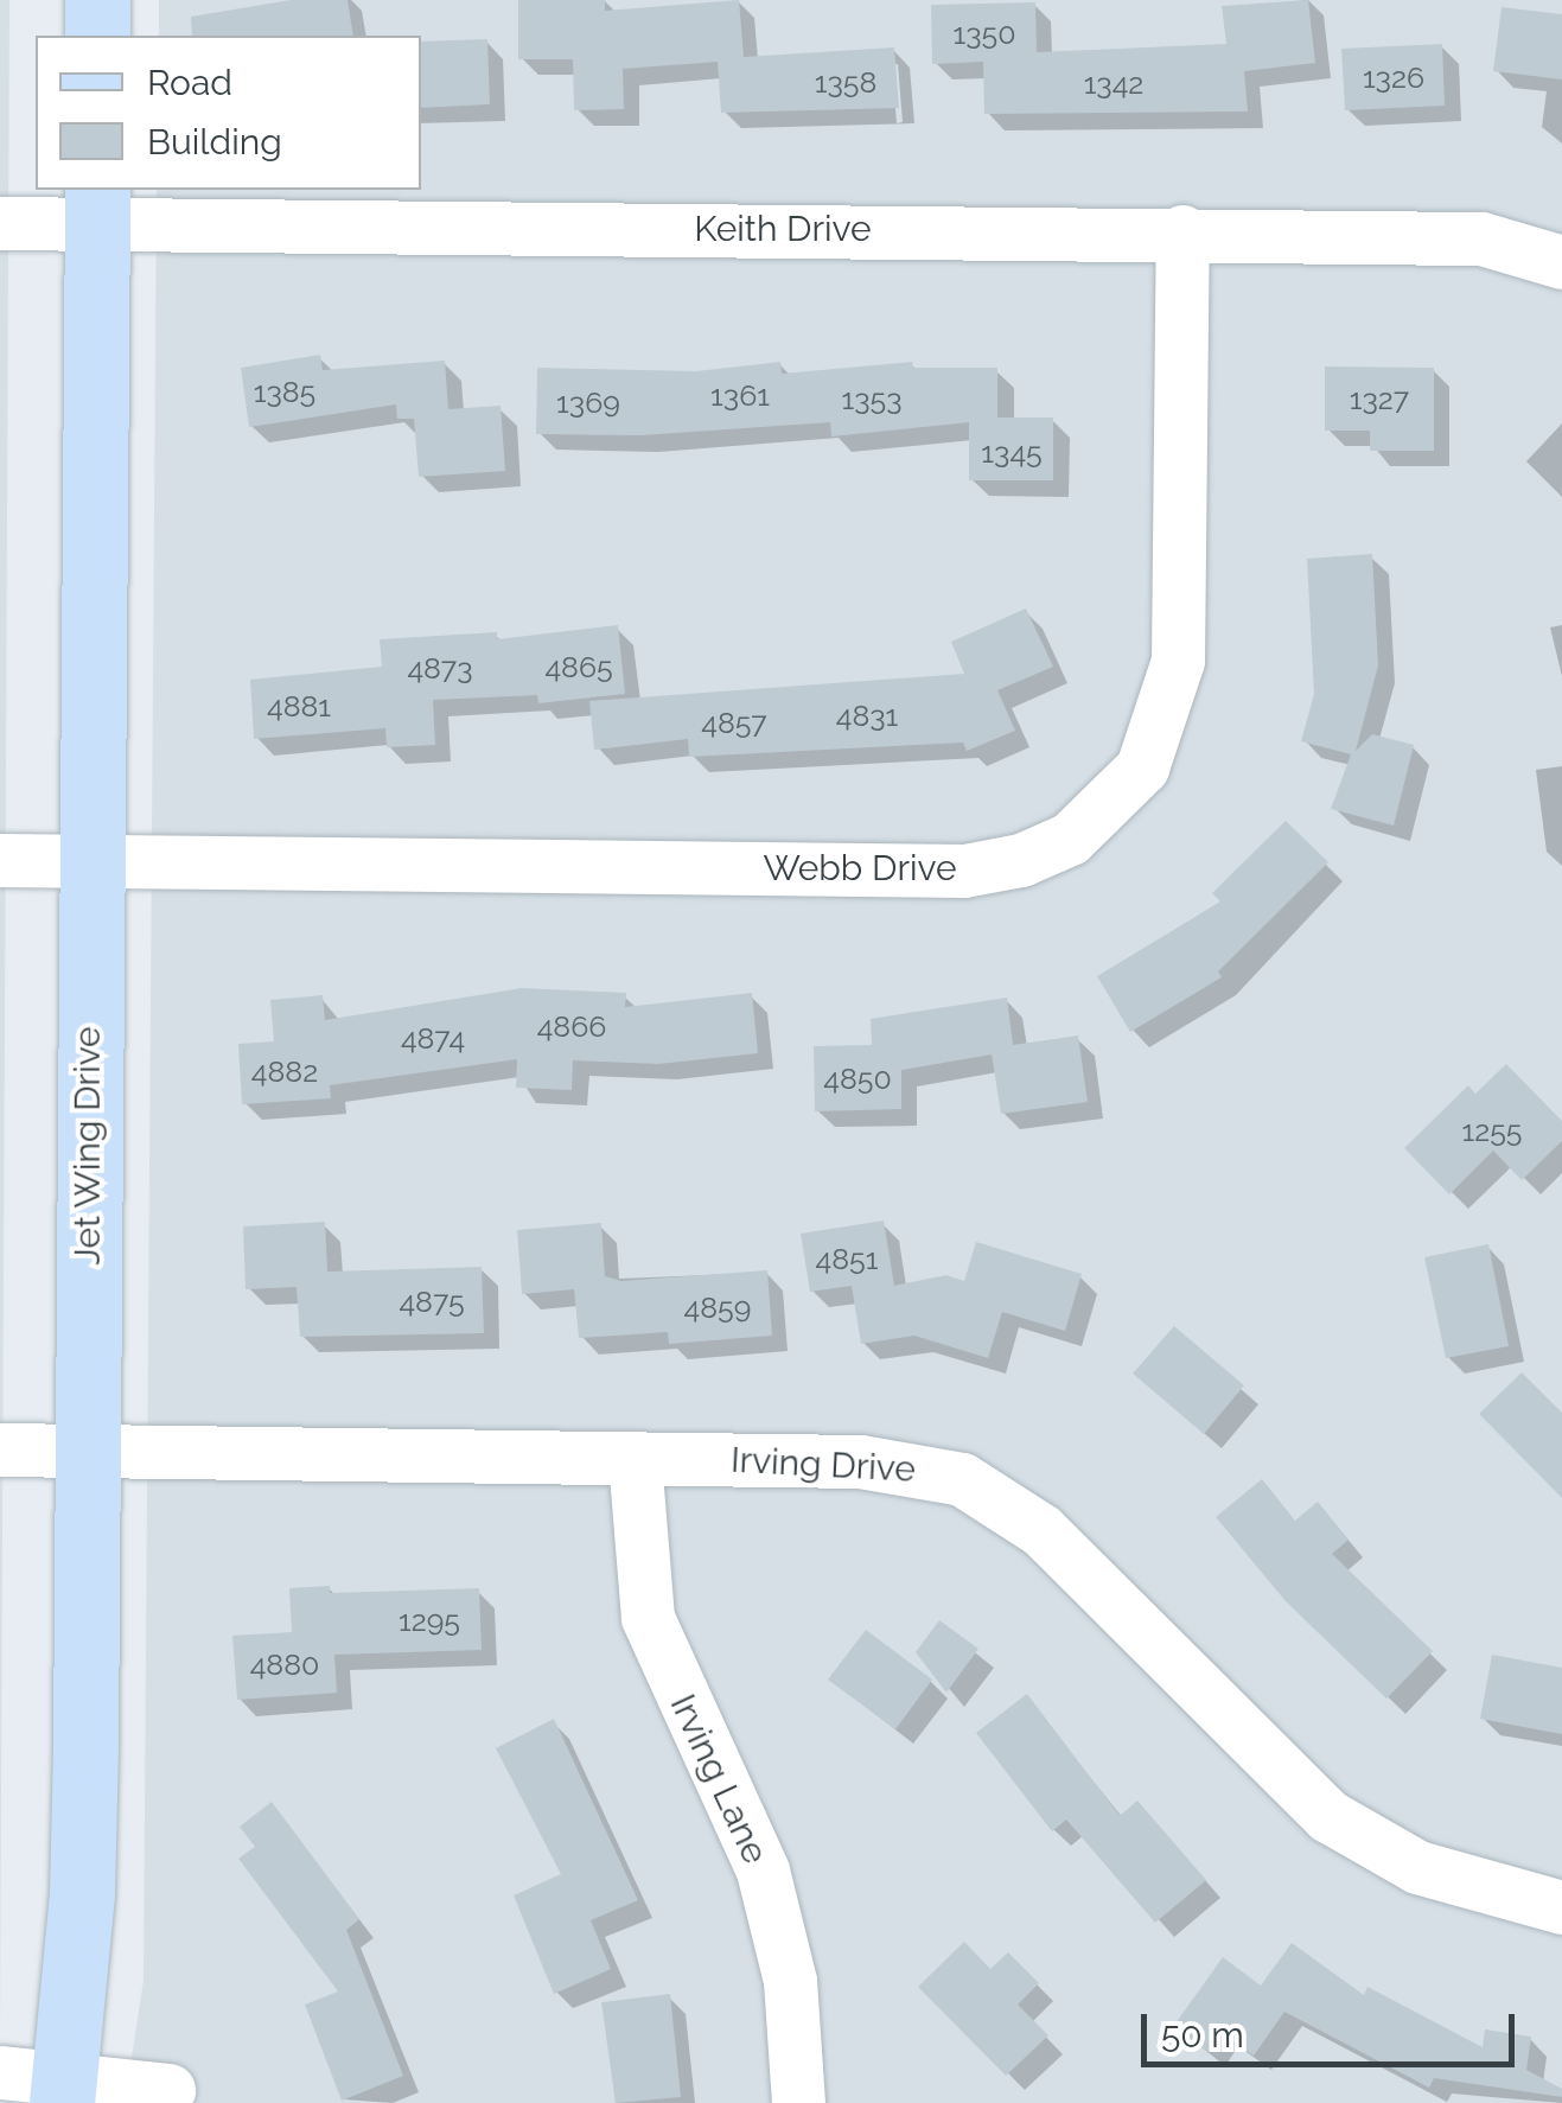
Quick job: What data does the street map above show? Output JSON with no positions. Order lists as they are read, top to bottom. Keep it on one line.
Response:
{"streets":{"main road":["Jet Wing Drive"],"street":["Keith Drive","Webb Drive","Irving Drive","Irving Lane"]},"crossings":[["Keith Drive","Webb Drive"],["Keith Drive","Jet Wing Drive"],["Webb Drive","Jet Wing Drive"],["Jet Wing Drive","Irving Drive"],["Irving Drive","Irving Lane"]],"house_numbers":["1350","1326","1358","1342","1385","1361","1353","1327","1369","1345","4865","4873","4881","4831","4857","4866","4874","4882","4850","1255","4851","4875","4859","1295","4880"],"legend":["Road","Building"],"scale_bar":"50 m"}
